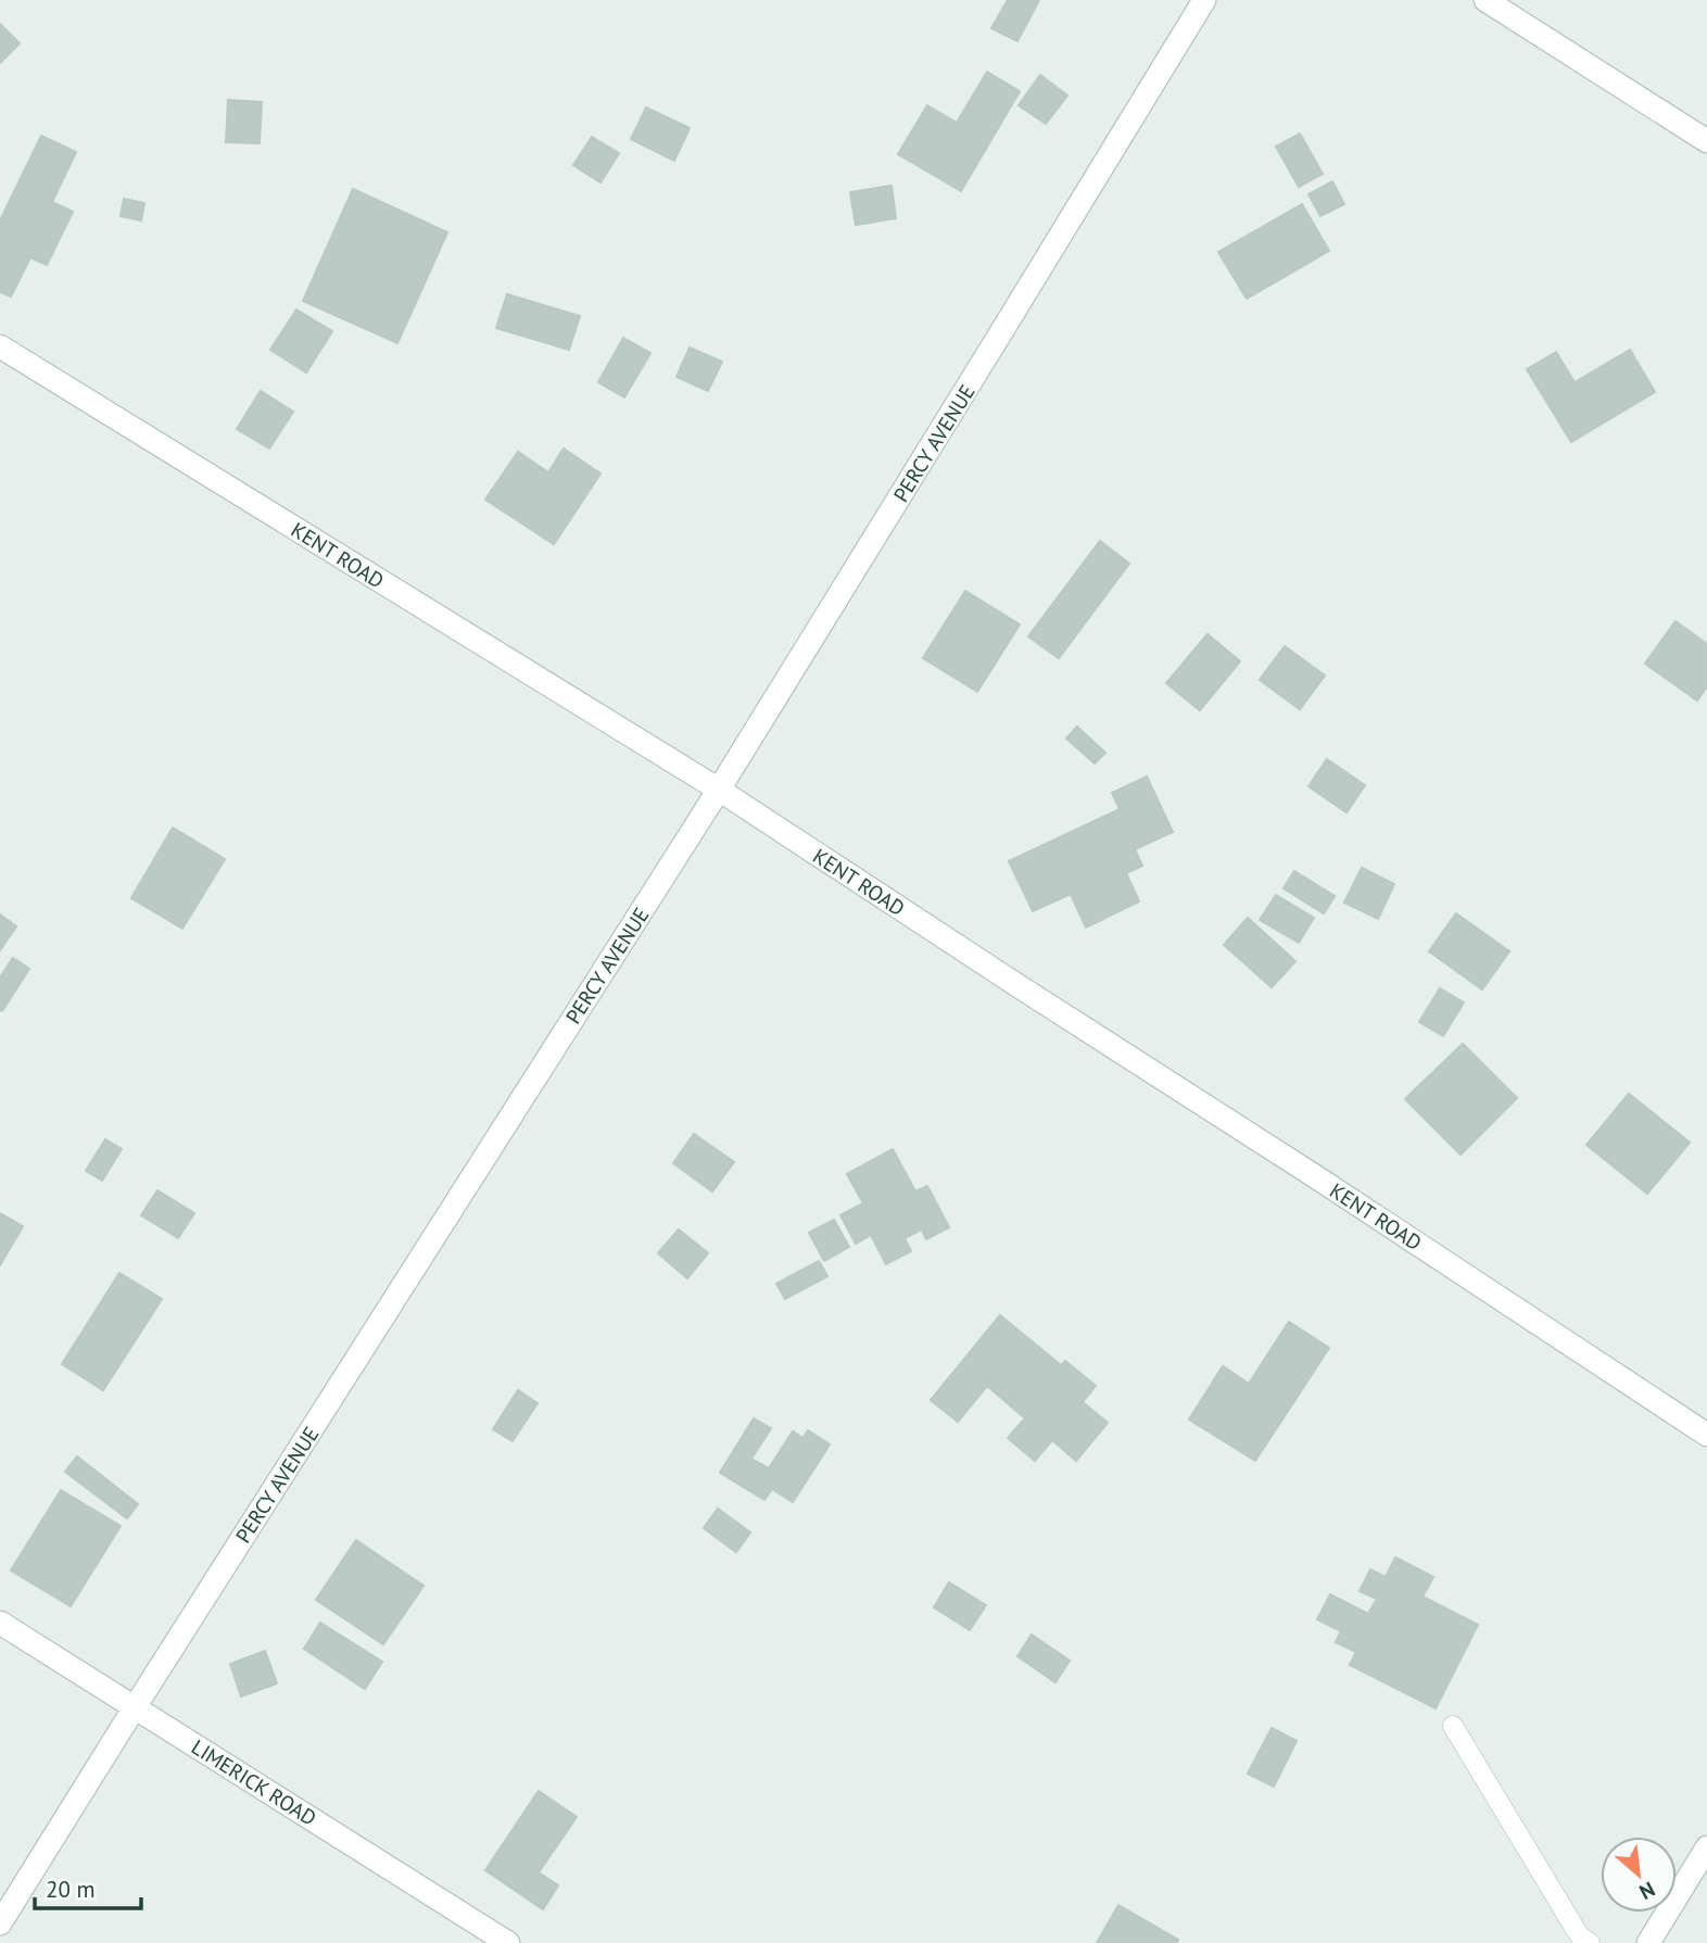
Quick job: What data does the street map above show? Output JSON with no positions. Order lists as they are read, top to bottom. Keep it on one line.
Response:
{"streets":{"street":["PERCY AVENUE","KENT ROAD","LIMERICK ROAD"]},"crossings":[["PERCY AVENUE","KENT ROAD"],["PERCY AVENUE","LIMERICK ROAD"]],"scale_bar":"20 m","north":"bottom right"}
